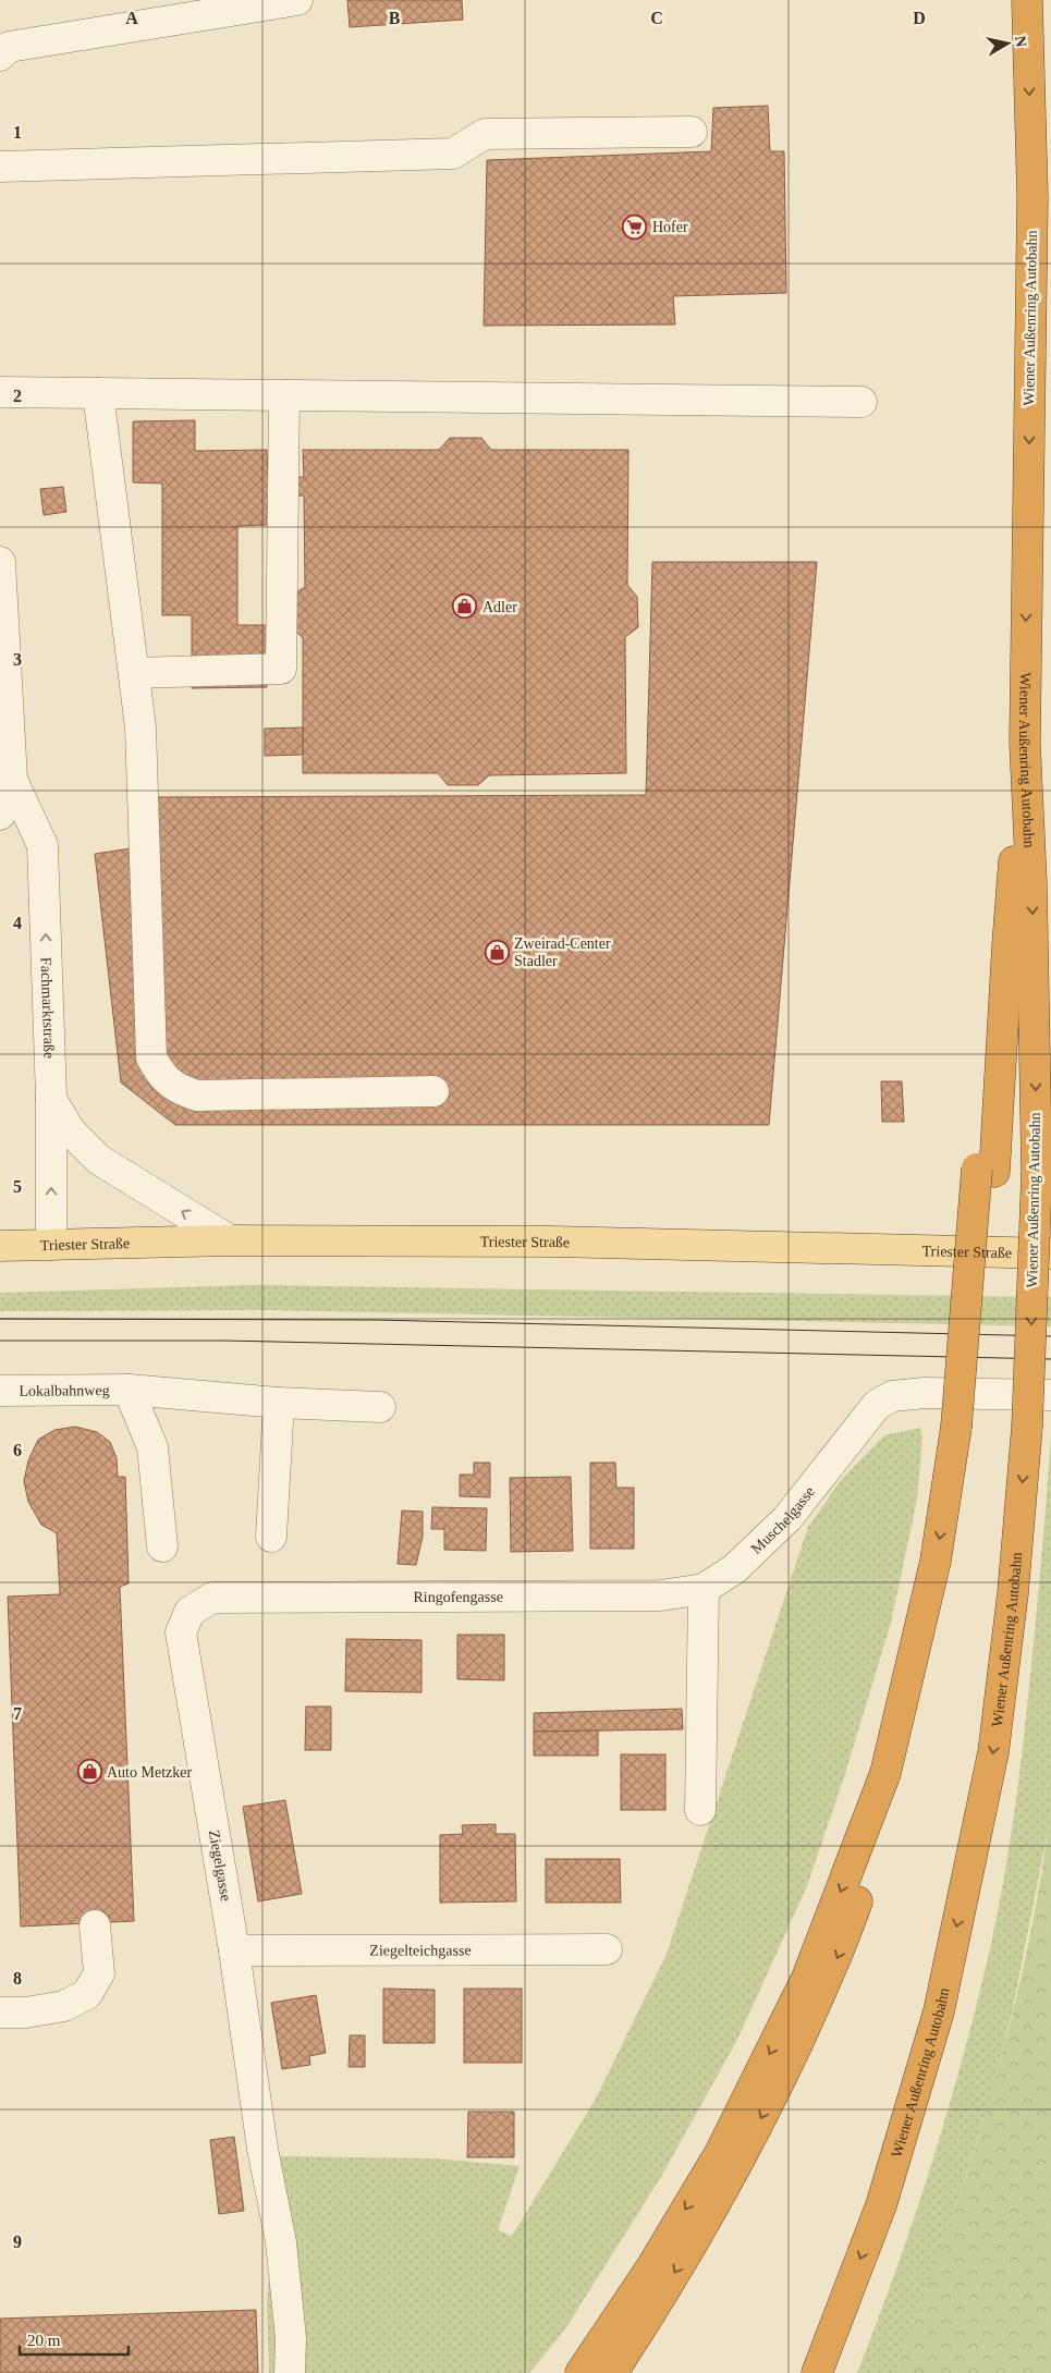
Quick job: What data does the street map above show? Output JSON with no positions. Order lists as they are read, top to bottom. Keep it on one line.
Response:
{"streets":{"highway":["Wiener Außenring Autobahn"],"main road":["Triester Straße"],"street":["Fachmarktstraße","Lokalbahnweg","Muschelgasse","Ringofengasse","Ziegelgasse","Ziegelteichgasse"]},"crossings":[["Fachmarktstraße","Triester Straße"],["Muschelgasse","Ringofengasse"],["Ringofengasse","Ziegelgasse"],["Ziegelgasse","Ziegelteichgasse"]],"one_way":["Fachmarktstraße"],"places":{"supermarket":["Hofer"],"shop":["Adler","Zweirad-Center Stadler","Auto Metzker"]},"scale_bar":"20 m","north":"right","grid":{"columns":["A","B","C","D"],"rows":["1","2","3","4","5","6","7","8","9"]}}
